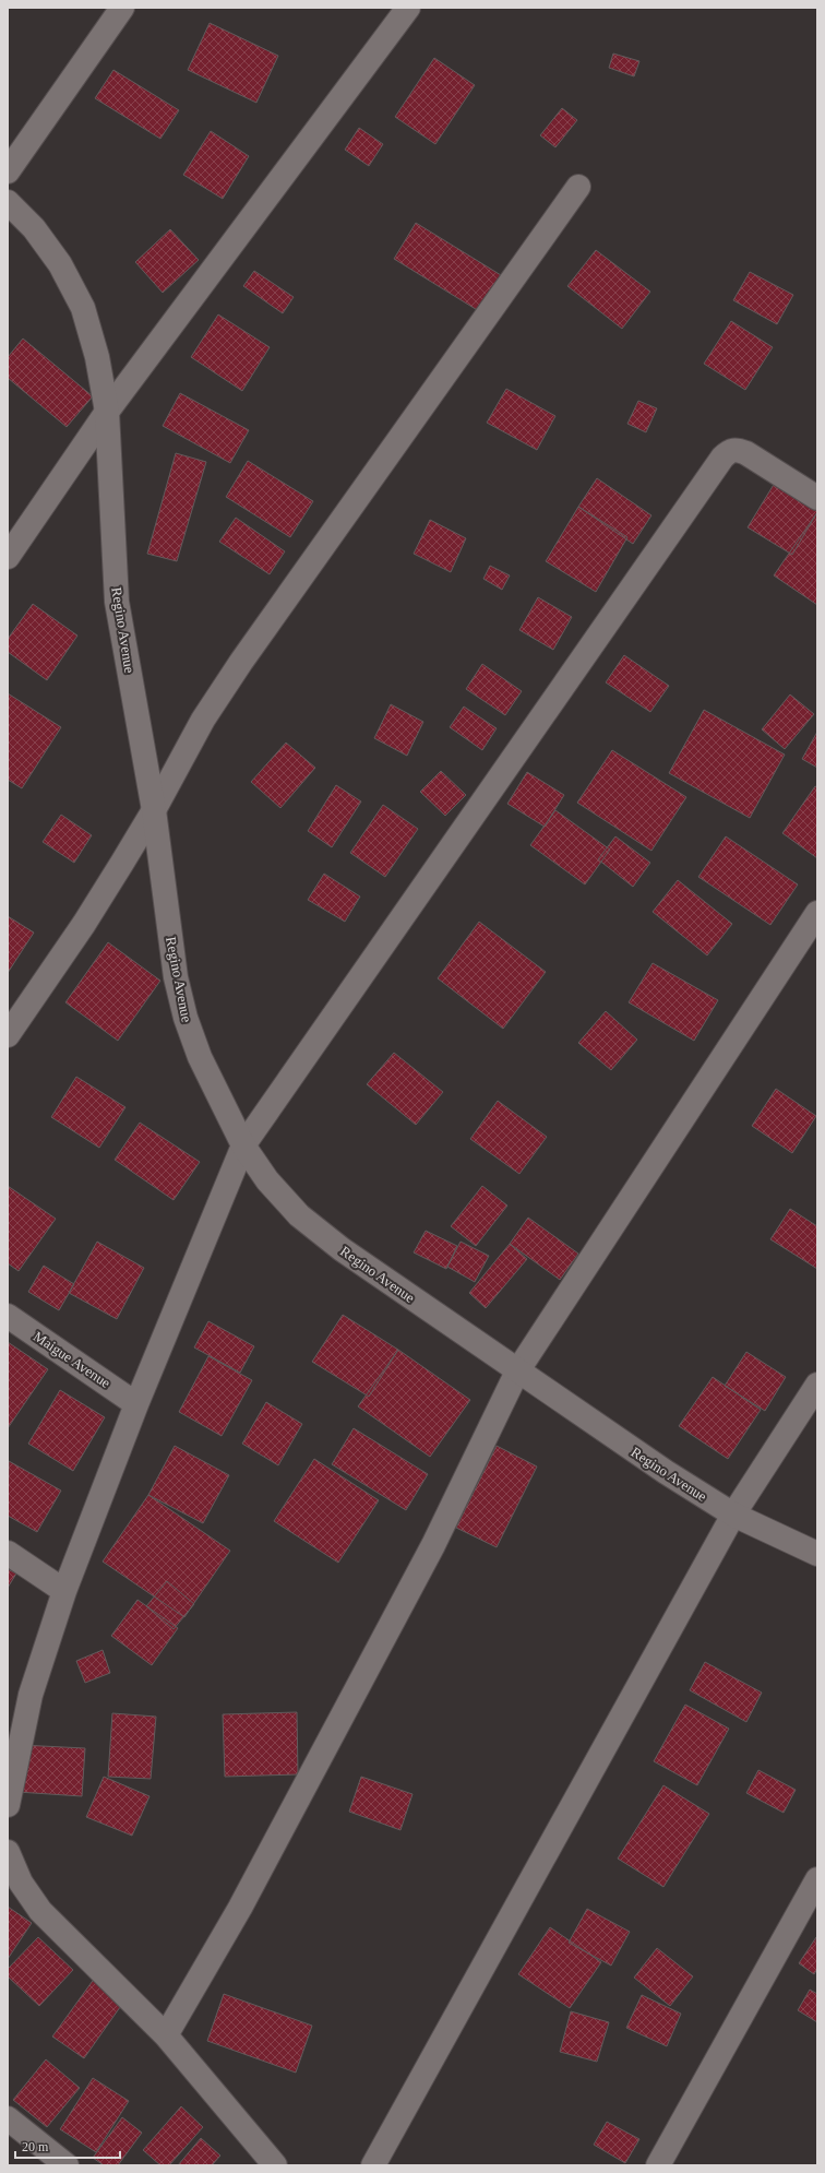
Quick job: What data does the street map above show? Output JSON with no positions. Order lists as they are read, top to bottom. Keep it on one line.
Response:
{"streets":{"street":["Regino Avenue","Maigue Avenue"]},"scale_bar":"20 m"}
